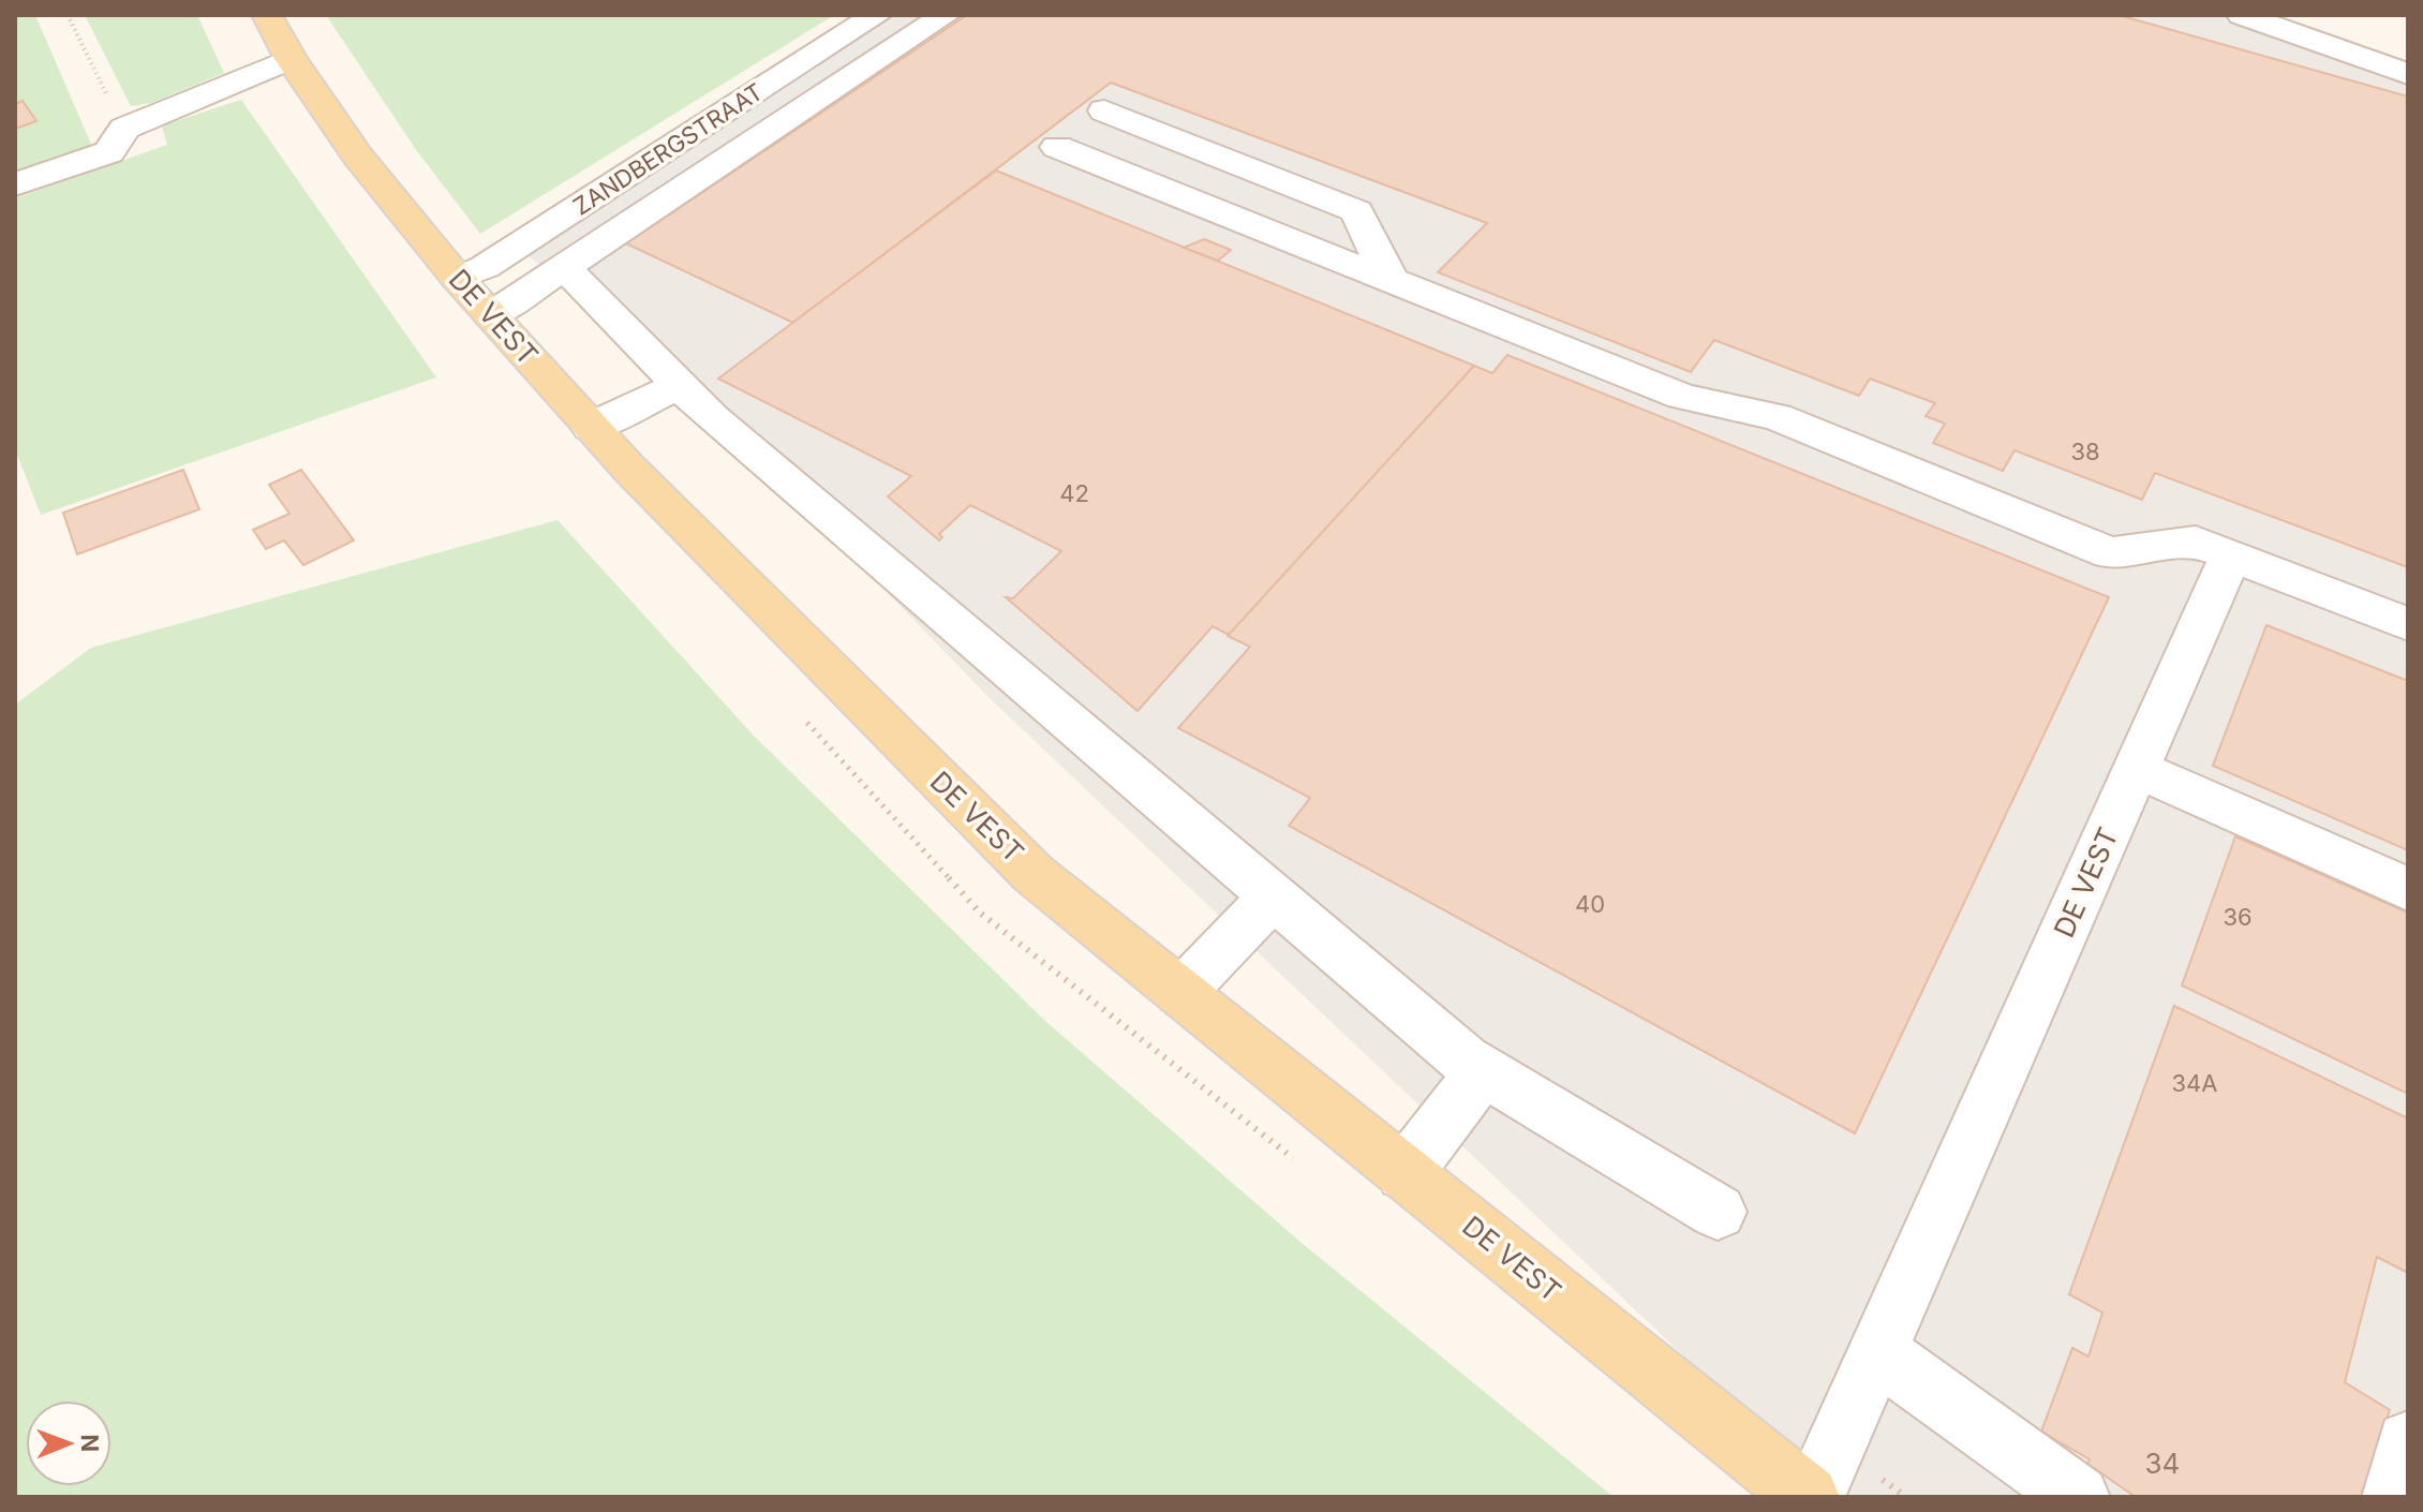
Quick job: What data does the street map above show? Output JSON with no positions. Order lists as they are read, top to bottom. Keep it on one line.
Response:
{"streets":{"main road":["DE VEST"],"street":["ZANDBERGSTRAAT"]},"crossings":[["ZANDBERGSTRAAT","DE VEST"]],"house_numbers":["38","42","40","36","34A","34"],"north":"right"}
